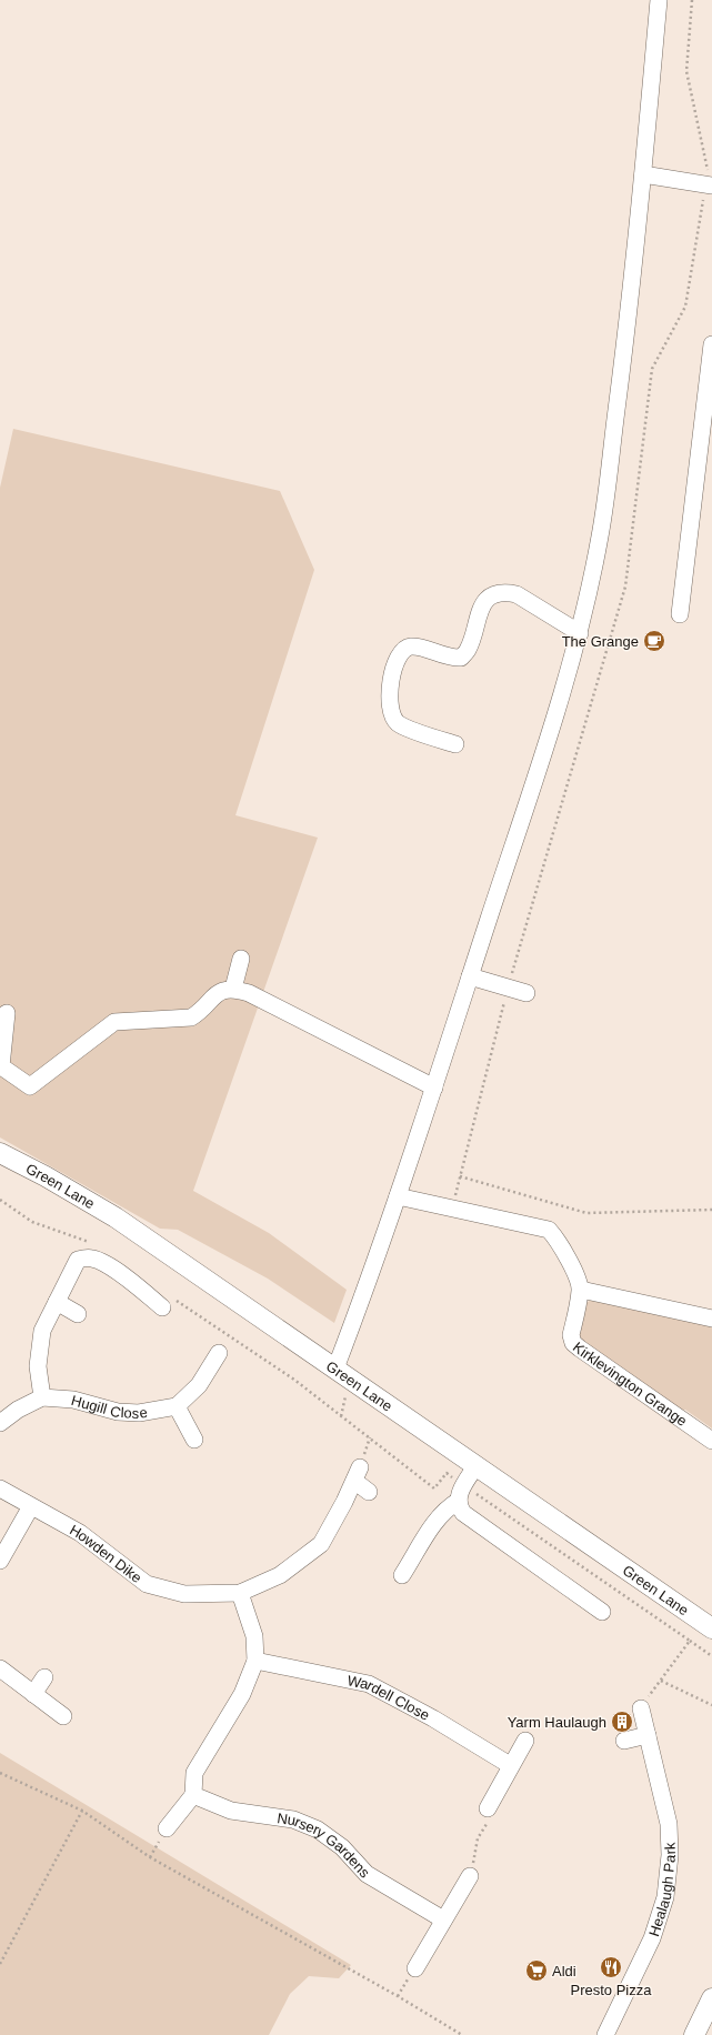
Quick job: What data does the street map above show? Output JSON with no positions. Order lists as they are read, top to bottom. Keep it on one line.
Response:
{"streets":{"main road":["Green Lane"],"street":["Kirklevington Grange","Hugill Close","Howden Dike","Wardell Close","Nursery Gardens","Healaugh Park"]},"places":{"cafe":["The Grange"],"building":["Yarm Haulaugh"],"restaurant":["Presto Pizza"],"supermarket":["Aldi"]}}
